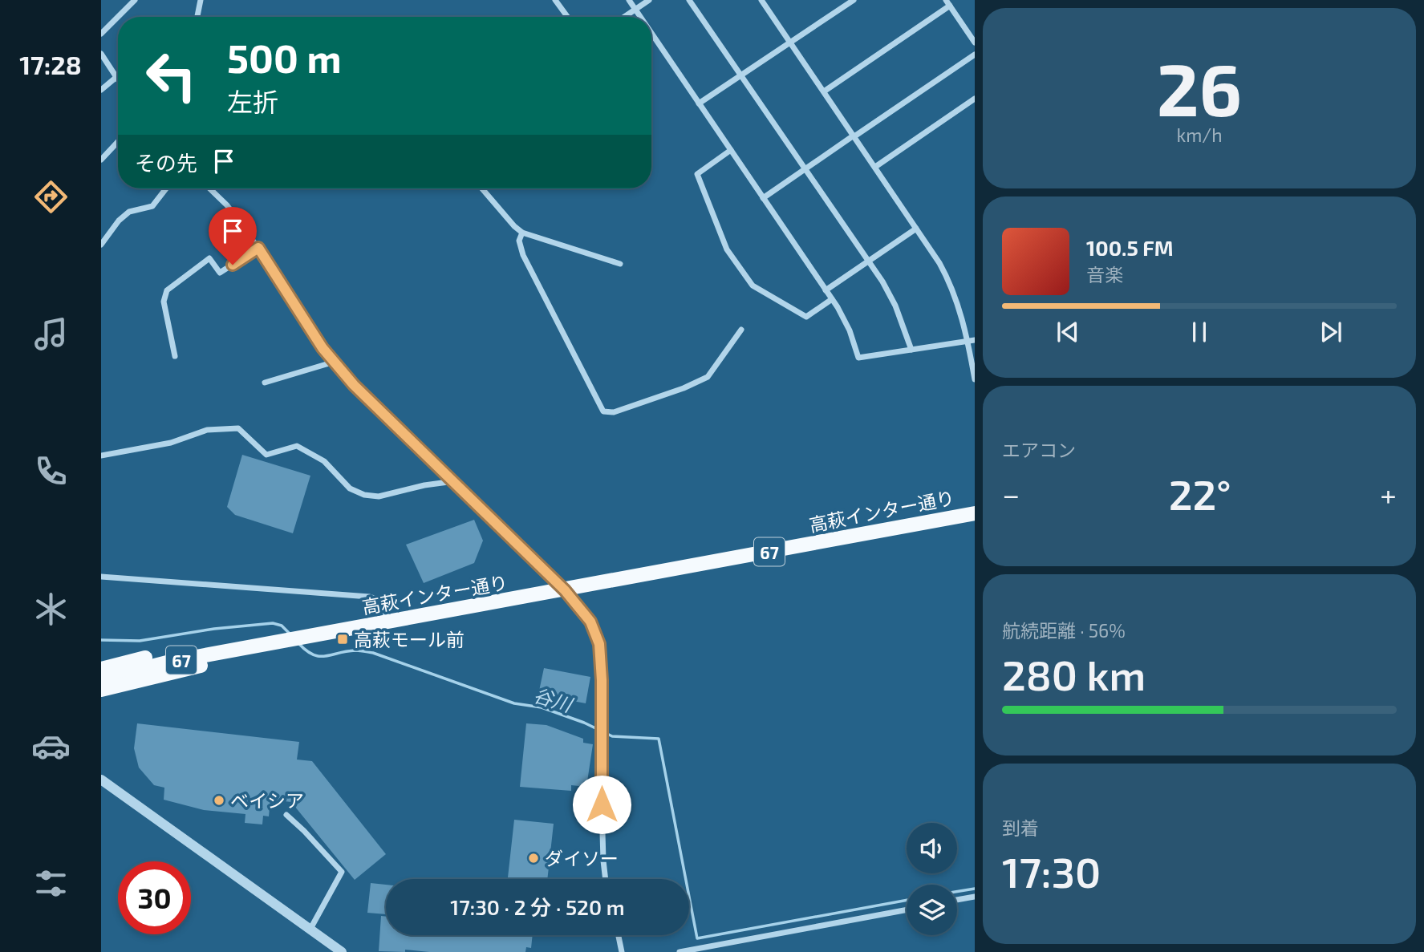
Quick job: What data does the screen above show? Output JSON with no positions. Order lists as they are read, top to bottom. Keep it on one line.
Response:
{"streets":{"main road":["高萩インター通り","67"]},"water":["谷川"],"places":{"transit":["高萩モール前"],"other":["ベイシア","ダイソー"]},"page":{"tabs":"17:28","tile":[["26","km/h"],"エアコン",["航続距離 · 56%","280 km"],["到着","17:30"]],"turn":["500 m","左折"],"then":"その先","song":["100.5 FM","音楽"],"heat":["−","22°","+"],"limit":"30","trip":"17:30 · 2 分 · 520 m"}}
